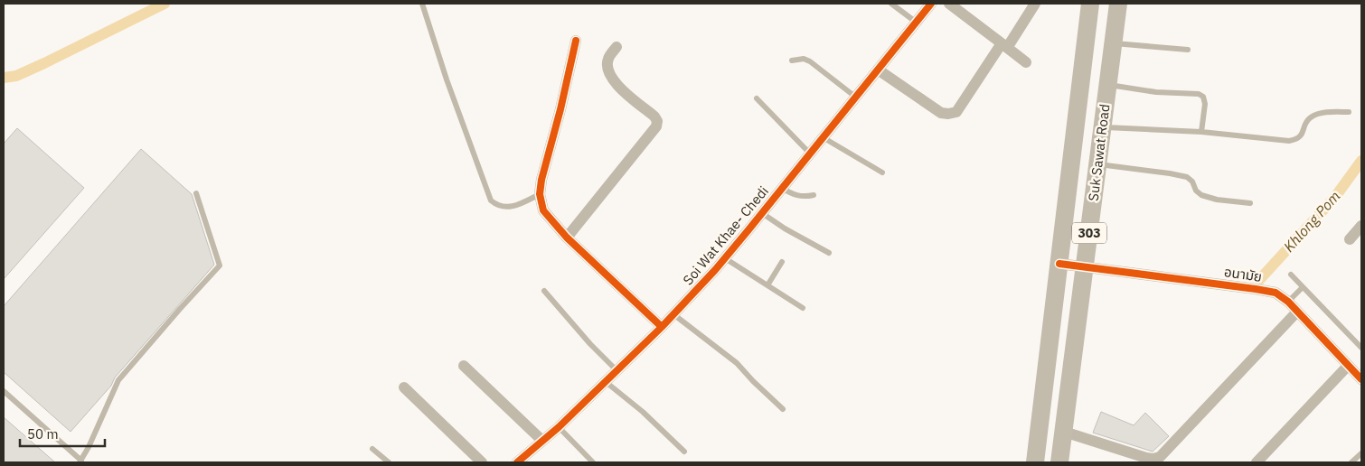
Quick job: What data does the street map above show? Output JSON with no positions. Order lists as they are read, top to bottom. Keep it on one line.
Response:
{"streets":{"main road":["Suk Sawat Road","303"],"street":["Soi Wat Khae- Chedi","อนามัย"]},"crossings":[["Suk Sawat Road","อนามัย"]],"water":["Khlong Pom"],"scale_bar":"50 m"}
